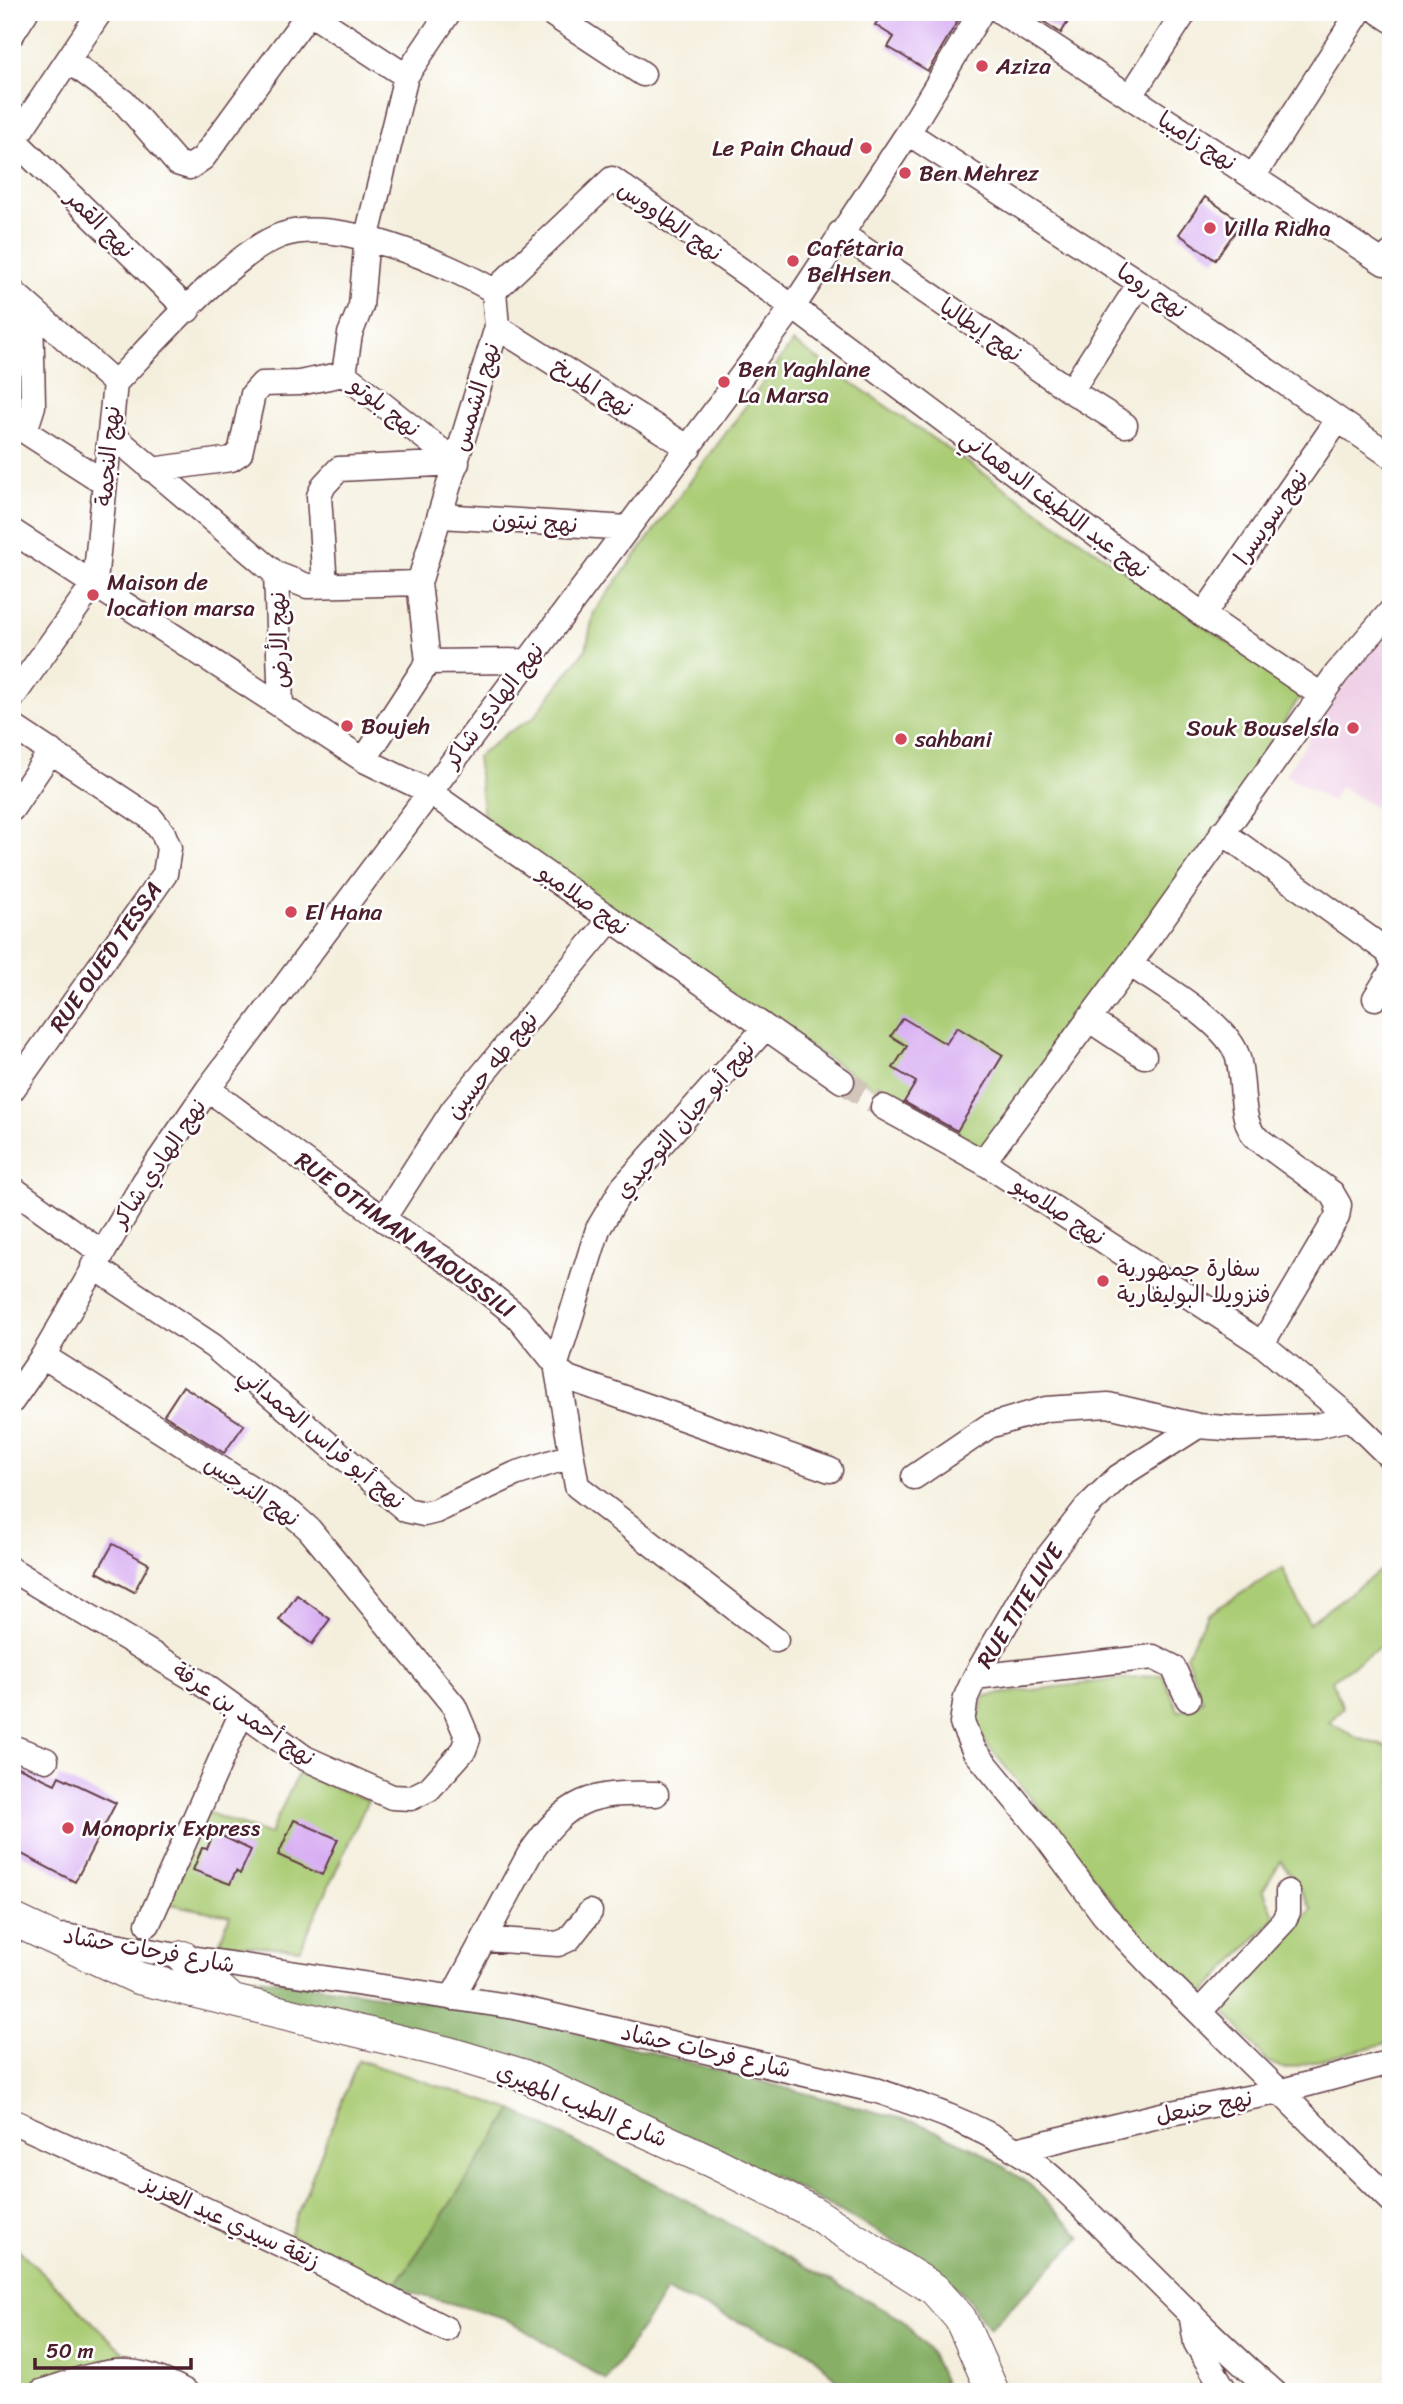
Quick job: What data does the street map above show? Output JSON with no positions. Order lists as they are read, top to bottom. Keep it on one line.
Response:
{"streets":{"main road":["شارع الطيب المهيري"],"street":["نهج زامبيا","نهج الطاووس","نهج القمر","نهج روما","نهج إيطاليا","نهج المريخ","نهج الشمس","نهج بلوتو","نهج النجمة","نهج عبد اللطيف الدهماني","نهج سويسرا","نهج نبتون","نهج الأرض","نهج الهادي شاكر","نهج صلامبو","RUE OUED TESSA","نهج طه حسين","نهج أبو حيان التوحيدي","RUE OTHMAN MAOUSSILI","نهج أبو فراس الحمداني","نهج النرجس","RUE TITE LIVE","نهج أحمد بن عرفة","شارع فرحات حشاد","نهج حنبعل","زنقة سيدي عبد العزيز"]},"crossings":[["نهج الطاووس","نهج الشمس"],["نهج الطاووس","نهج عبد اللطيف الدهماني"],["نهج الطاووس","نهج الهادي شاكر"],["نهج روما","نهج سويسرا"],["نهج روما","نهج الهادي شاكر"],["نهج إيطاليا","نهج الهادي شاكر"],["نهج المريخ","نهج الشمس"],["نهج المريخ","نهج الهادي شاكر"],["نهج الشمس","نهج بلوتو"],["نهج الشمس","نهج نبتون"],["نهج النجمة","نهج صلامبو"],["نهج عبد اللطيف الدهماني","نهج سويسرا"],["نهج عبد اللطيف الدهماني","نهج الهادي شاكر"],["نهج نبتون","نهج الهادي شاكر"],["نهج الأرض","نهج صلامبو"],["نهج الهادي شاكر","نهج صلامبو"],["نهج الهادي شاكر","RUE OTHMAN MAOUSSILI"],["نهج الهادي شاكر","نهج أبو فراس الحمداني"],["نهج الهادي شاكر","نهج النرجس"],["نهج صلامبو","نهج طه حسين"],["نهج صلامبو","نهج أبو حيان التوحيدي"],["نهج طه حسين","RUE OTHMAN MAOUSSILI"],["نهج أبو حيان التوحيدي","RUE OTHMAN MAOUSSILI"],["نهج أبو حيان التوحيدي","نهج أبو فراس الحمداني"],["نهج النرجس","نهج أحمد بن عرفة"],["RUE TITE LIVE","نهج حنبعل"],["شارع فرحات حشاد","شارع الطيب المهيري"],["شارع فرحات حشاد","نهج حنبعل"]],"places":["Aziza","Le Pain Chaud","Ben Mehrez","Villa Ridha","Cafétaria BelHsen","Ben Yaghlane La Marsa","Maison de location marsa","Boujeh","Souk Bouselsla","sahbani","El Hana","سفارة جمهورية فنزويلا البوليفارية","Monoprix Express"],"scale_bar":"50 m"}
